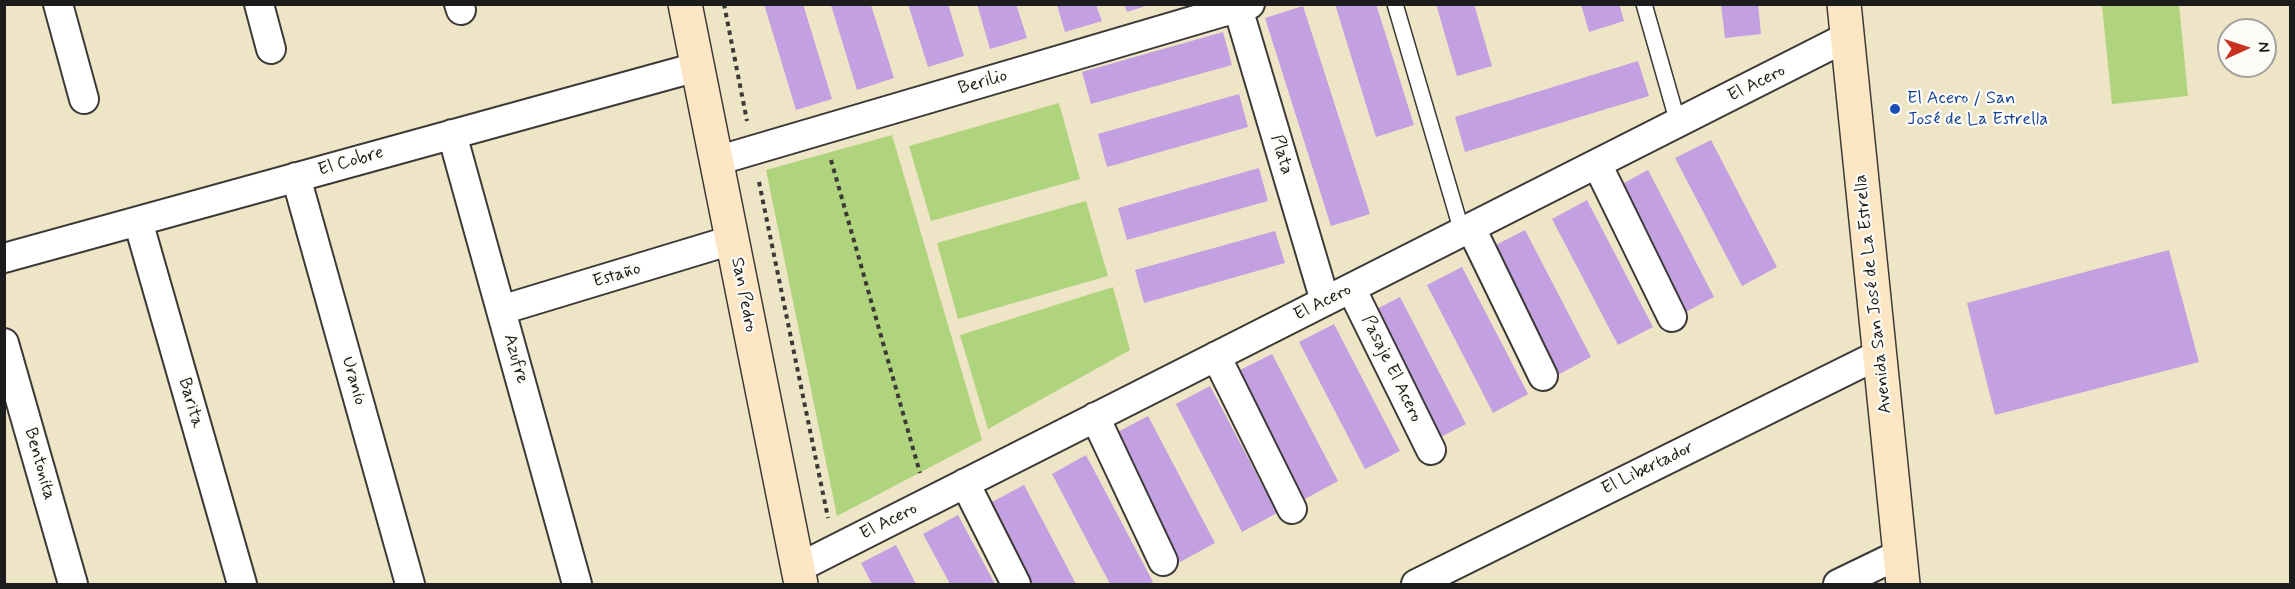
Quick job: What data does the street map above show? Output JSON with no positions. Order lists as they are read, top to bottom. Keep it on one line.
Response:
{"streets":{"street":["Berilio","El Acero","Plata","El Cobre","Estaño","Avenida San José de La Estrella","San Pedro","Azufre","Pasaje El Acero","Uranio","Barita","Bentonita","El Libertador"]},"crossings":[["Berilio","Plata"],["Berilio","San Pedro"],["El Acero","Plata"],["El Acero","Avenida San José de La Estrella"],["El Acero","San Pedro"],["El Acero","Pasaje El Acero"],["El Cobre","San Pedro"],["El Cobre","Azufre"],["El Cobre","Uranio"],["El Cobre","Barita"],["Estaño","San Pedro"],["Estaño","Azufre"],["Avenida San José de La Estrella","El Libertador"]],"places":["El Acero / San José de La Estrella"],"north":"right"}
